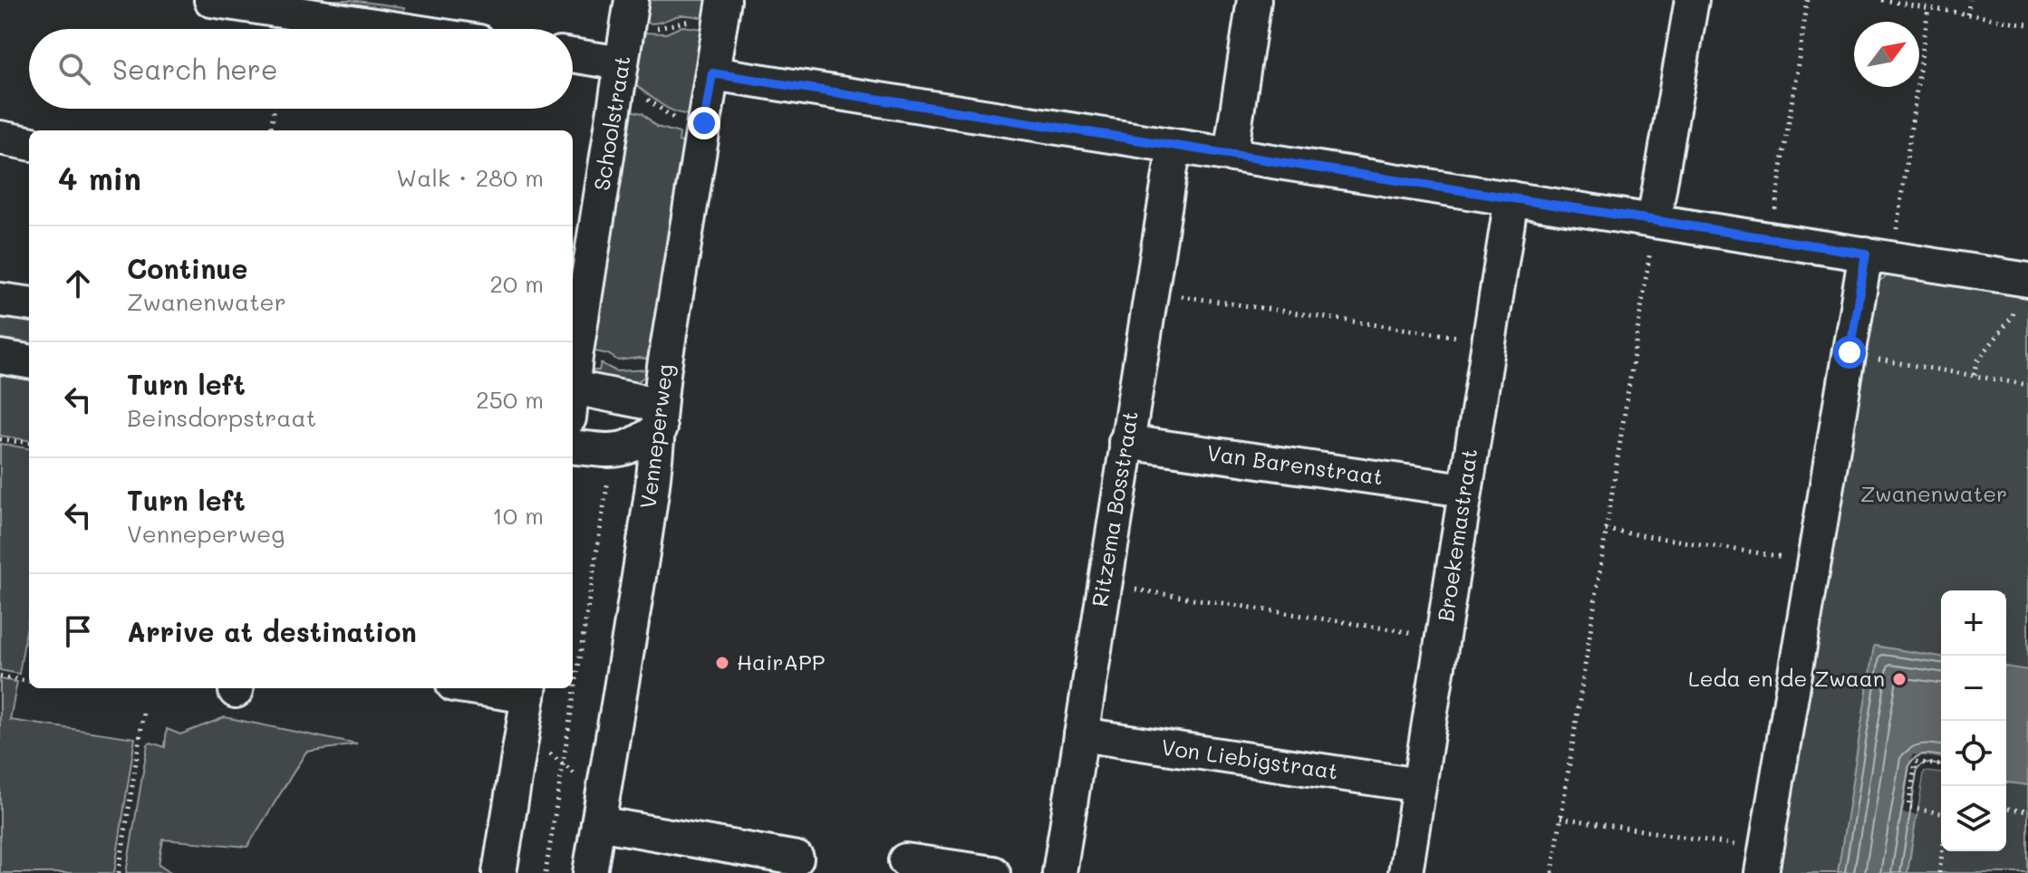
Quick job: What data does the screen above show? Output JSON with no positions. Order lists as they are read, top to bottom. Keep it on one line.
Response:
{"streets":{"street":["Schoolstraat","Venneperweg","Van Barenstraat","Ritzema Bosstraat","Broekemastraat","Von Liebigstraat"]},"crossings":[["Van Barenstraat","Ritzema Bosstraat"],["Van Barenstraat","Broekemastraat"],["Ritzema Bosstraat","Von Liebigstraat"],["Broekemastraat","Von Liebigstraat"]],"parks":["Zwanenwater"],"places":["HairAPP","Leda en de Zwaan"],"north":"top right","page":{"search":"Search here","heading":["4 min","Walk · 280 m"],"list":[["Continue","Zwanenwater","20 m"],["Turn left","Beinsdorpstraat","250 m"],["Turn left","Venneperweg","10 m"],"Arrive at destination"],"map_buttons":["+","−"]}}
